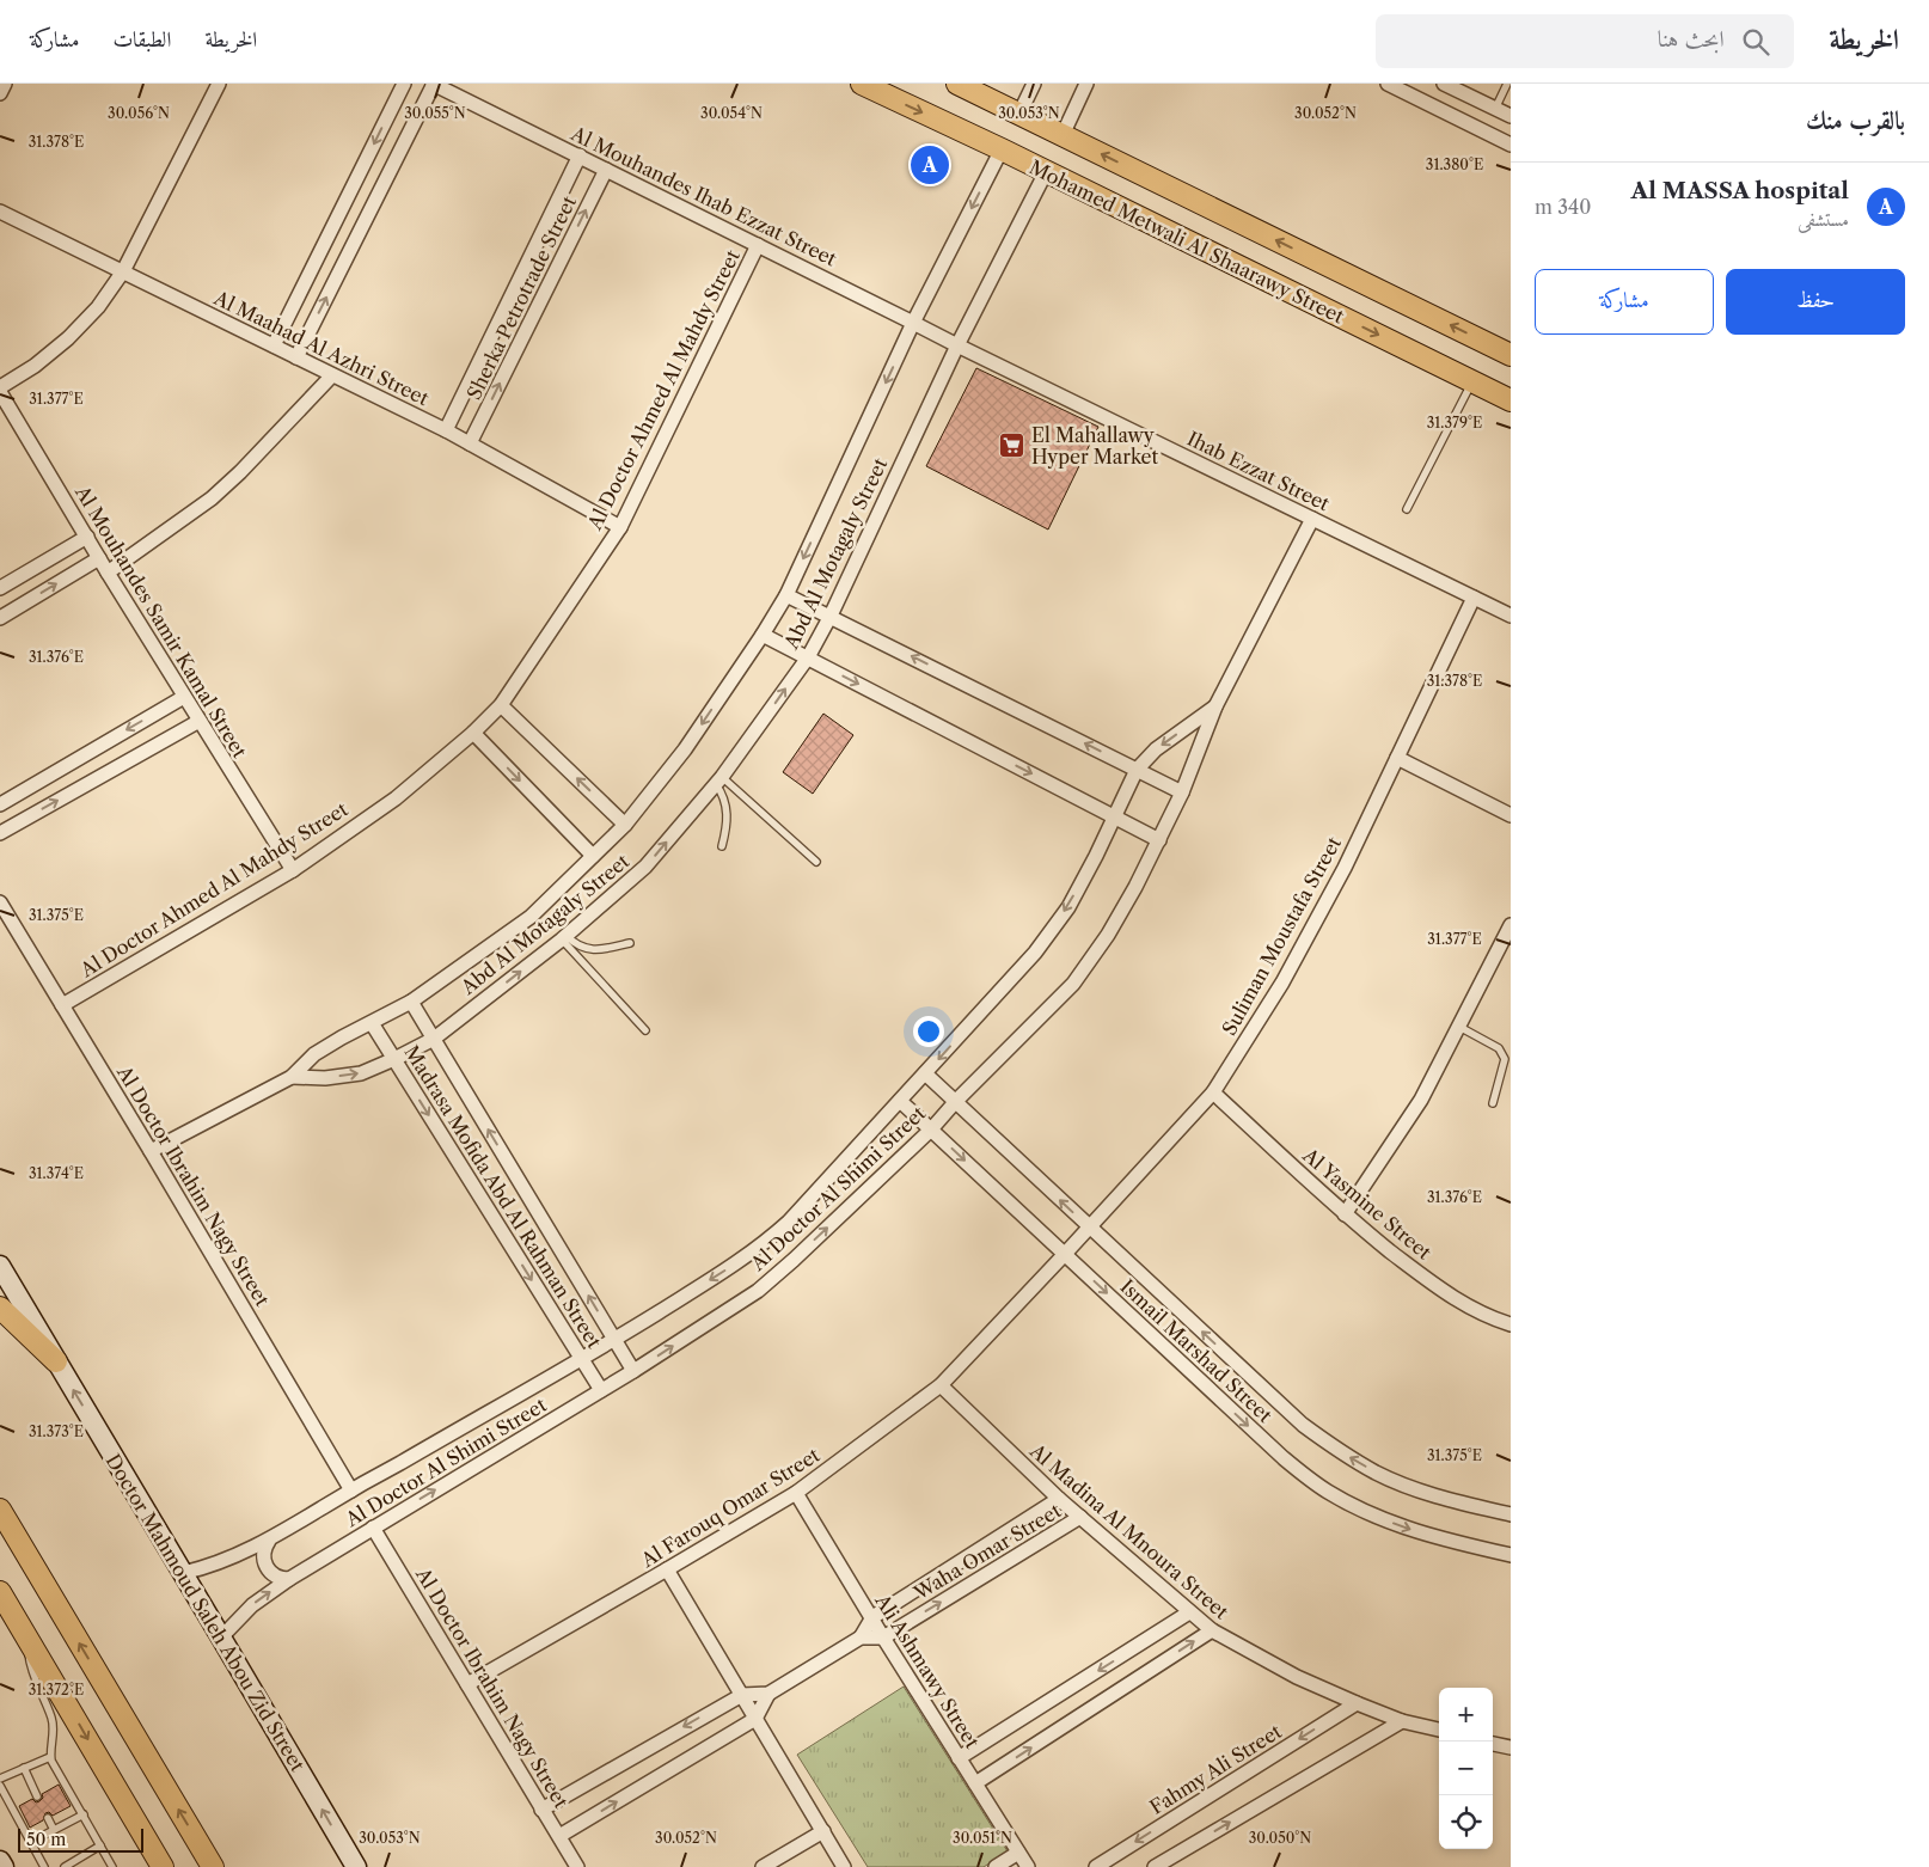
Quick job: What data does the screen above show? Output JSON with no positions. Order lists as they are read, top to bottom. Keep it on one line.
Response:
{"streets":{"main road":["Mohamed Metwali Al Shaarawy Street"],"street":["Al Mouhandes Ihab Ezzat Street","Sherka Petrotrade Street","Al Maahad Al Azhri Street","Al Doctor Ahmed Al Mahdy Street","Ihab Ezzat Street","Abd Al Motagaly Street","Al Mouhandes Samir Kamal Street","Suliman Moustafa Street","Al Doctor Ibrahim Nagy Street","Al Doctor Al Shimi Street","Madrasa Mofida Abd Al Rahman Street","Al Yasmine Street","Ismail Marshad Street","Al Farouq Omar Street","Al Madina Al Mnoura Street","Waha Omar Street","Doctor Mahmoud Saleh Abou Zid Street","Ali Ashmawy Street","Fahmy Ali Street"]},"crossings":[["Al Mouhandes Ihab Ezzat Street","Sherka Petrotrade Street"],["Al Mouhandes Ihab Ezzat Street","Al Doctor Ahmed Al Mahdy Street"],["Al Mouhandes Ihab Ezzat Street","Ihab Ezzat Street"],["Al Mouhandes Ihab Ezzat Street","Abd Al Motagaly Street"],["Mohamed Metwali Al Shaarawy Street","Abd Al Motagaly Street"],["Sherka Petrotrade Street","Al Maahad Al Azhri Street"],["Al Maahad Al Azhri Street","Al Doctor Ahmed Al Mahdy Street"],["Al Doctor Ahmed Al Mahdy Street","Al Mouhandes Samir Kamal Street"],["Al Doctor Ahmed Al Mahdy Street","Al Doctor Ibrahim Nagy Street"],["Ihab Ezzat Street","Abd Al Motagaly Street"],["Ihab Ezzat Street","Suliman Moustafa Street"],["Ihab Ezzat Street","Al Doctor Al Shimi Street"],["Abd Al Motagaly Street","Al Doctor Ibrahim Nagy Street"],["Abd Al Motagaly Street","Madrasa Mofida Abd Al Rahman Street"],["Suliman Moustafa Street","Al Yasmine Street"],["Suliman Moustafa Street","Ismail Marshad Street"],["Suliman Moustafa Street","Al Farouq Omar Street"],["Al Doctor Ibrahim Nagy Street","Al Doctor Al Shimi Street"],["Al Doctor Ibrahim Nagy Street","Al Farouq Omar Street"],["Al Doctor Al Shimi Street","Madrasa Mofida Abd Al Rahman Street"],["Al Doctor Al Shimi Street","Ismail Marshad Street"],["Al Doctor Al Shimi Street","Doctor Mahmoud Saleh Abou Zid Street"],["Ismail Marshad Street","Al Farouq Omar Street"],["Al Farouq Omar Street","Al Madina Al Mnoura Street"],["Al Farouq Omar Street","Ali Ashmawy Street"],["Al Madina Al Mnoura Street","Waha Omar Street"],["Al Madina Al Mnoura Street","Fahmy Ali Street"],["Waha Omar Street","Ali Ashmawy Street"]],"one_way":["Doctor Mahmoud Saleh Abou Zid Street"],"places":{"supermarket":["El Mahallawy Hyper Market"]},"scale_bar":"50 m","page":{"header":"الخريطة","search":"ابحث هنا","nav":["الخريطة","الطبقات","مشاركة"],"heading":"بالقرب منك","pins":"A","list":[{"mark":"A","name":"Al MASSA hospital","note":"مستشفى","value":"340 m"}],"buttons":["حفظ","مشاركة"],"map_buttons":["+","−"],"scale":"50 m"},"coordinates":["30.056°N","30.055°N","30.054°N","30.052°N","30.053°N","31.378°E","31.380°E","31.377°E","31.379°E","31.376°E","31.375°E","31.374°E","31.373°E","31.372°E","30.051°N","30.050°N"]}
